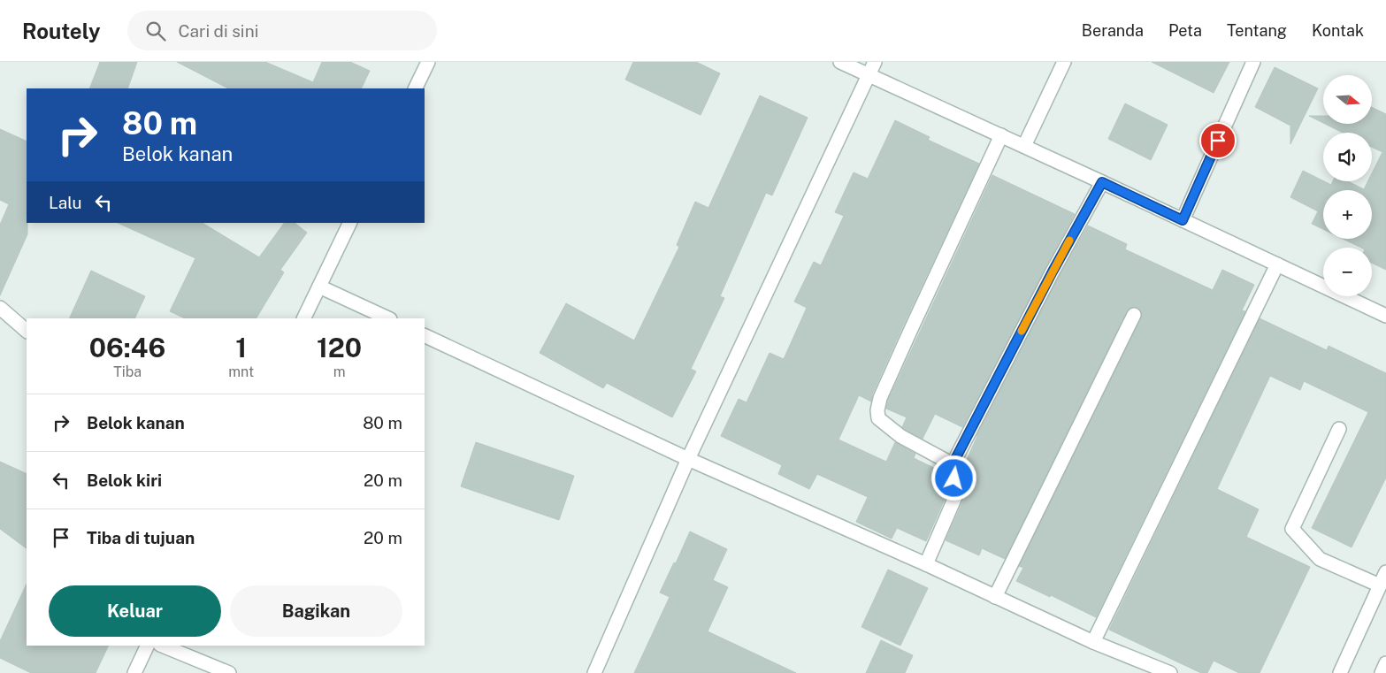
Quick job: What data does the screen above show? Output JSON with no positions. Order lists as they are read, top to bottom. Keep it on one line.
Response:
{"north":"right","page":{"header":"Routely","search":"Cari di sini","nav":["Beranda","Peta","Tentang","Kontak"],"map_buttons":["+","−"],"turn":["80 m","Belok kanan"],"then":"Lalu","eta":["06:46","Tiba","1","mnt","120","m"],"list":[{"name":"Belok kanan","value":"80 m"},{"name":"Belok kiri","value":"20 m"},{"name":"Tiba di tujuan","value":"20 m"}],"buttons":["Keluar","Bagikan"]}}
